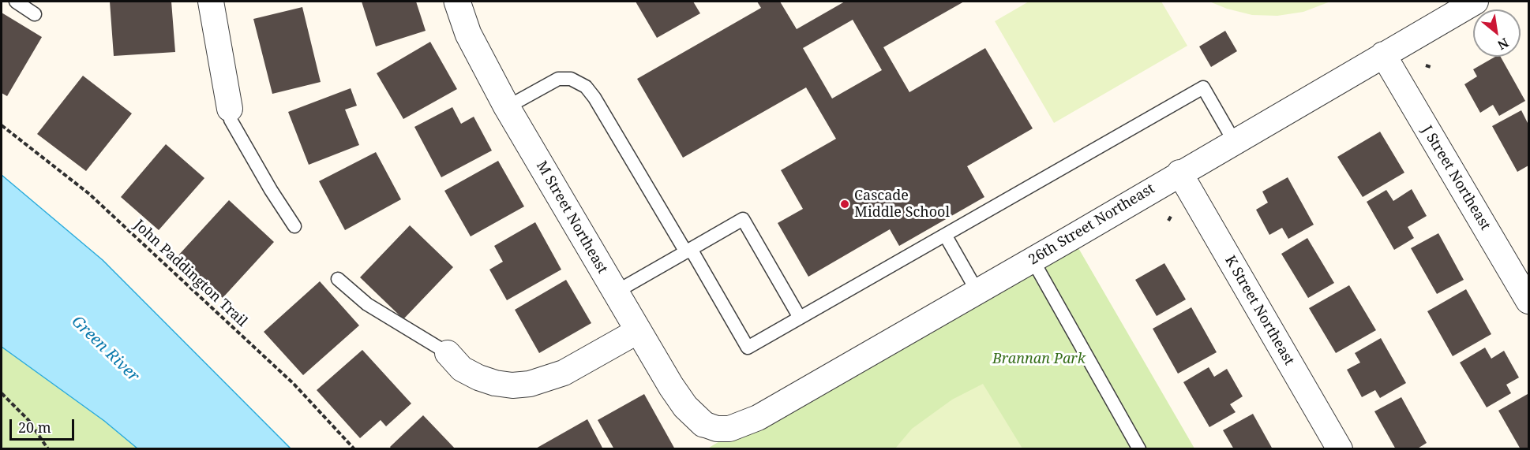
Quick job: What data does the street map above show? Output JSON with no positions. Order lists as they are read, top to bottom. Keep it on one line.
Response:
{"streets":{"street":["J Street Northeast","M Street Northeast","26th Street Northeast","K Street Northeast"],"path":["John Paddington Trail"]},"crossings":[["J Street Northeast","26th Street Northeast"],["M Street Northeast","26th Street Northeast"],["26th Street Northeast","K Street Northeast"]],"water":["Green River"],"parks":["Brannan Park"],"places":["Cascade Middle School"],"scale_bar":"20 m","north":"bottom right"}
